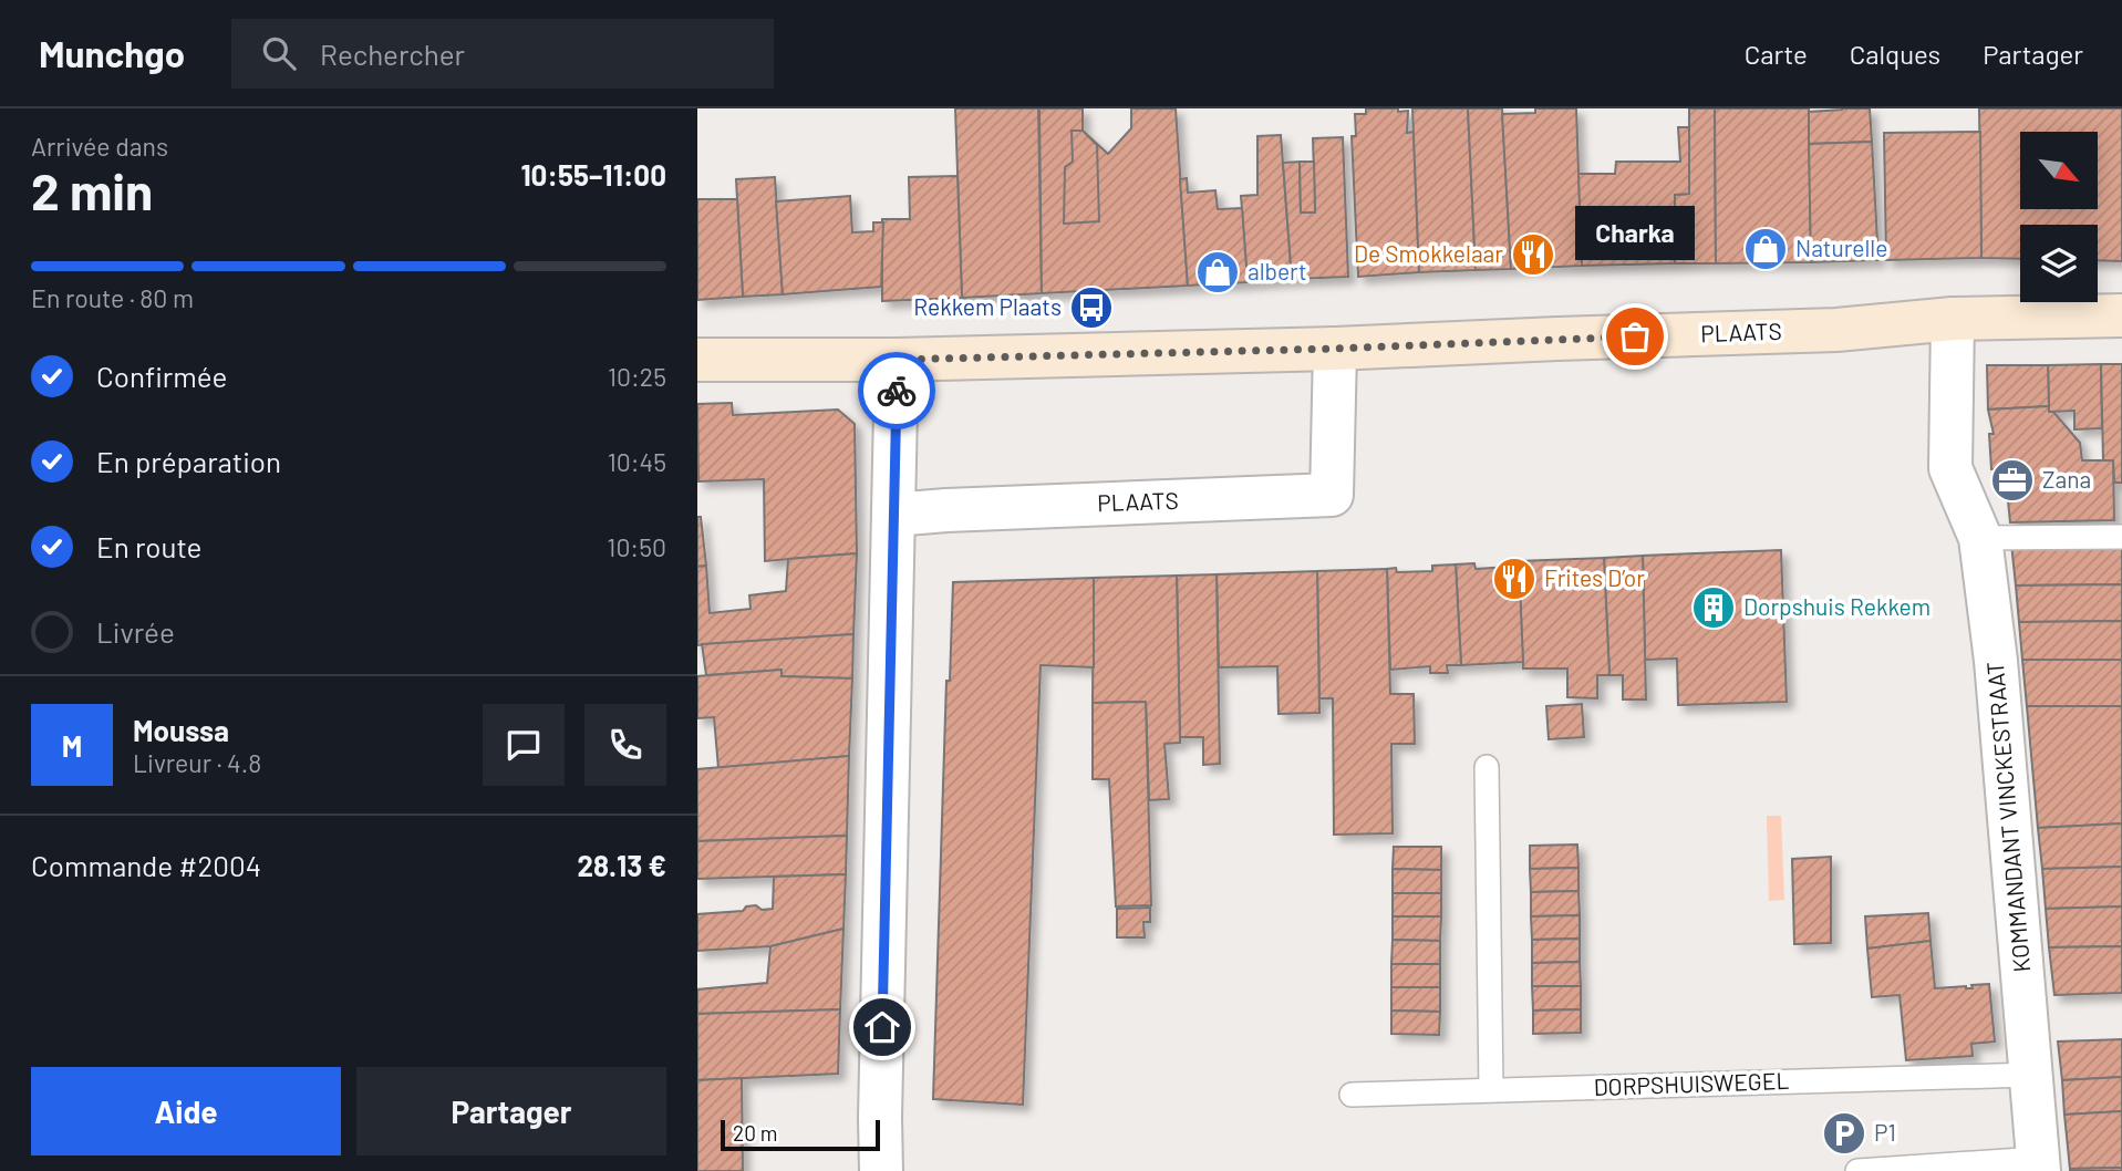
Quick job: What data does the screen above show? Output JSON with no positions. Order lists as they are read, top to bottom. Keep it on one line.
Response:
{"streets":{"main road":["PLAATS"],"street":["KOMMANDANT VINCKESTRAAT"],"lane":["DORPSHUISWEGEL"]},"crossings":[["PLAATS","KOMMANDANT VINCKESTRAAT"],["KOMMANDANT VINCKESTRAAT","DORPSHUISWEGEL"]],"places":{"shop":["Naturelle","albert"],"restaurant":["De Smokkelaar","Frites D’or"],"bus stop":["Rekkem Plaats"],"other":["Charka"],"office":["Zana"],"building":["Dorpshuis Rekkem"],"parking":["P1"]},"scale_bar":"20 m","north":"bottom right","page":{"header":"Munchgo","search":"Rechercher","nav":["Carte","Calques","Partager"],"heading":["2 min","Arrivée dans","10:55–11:00"],"panel":["Moussa","Livreur · 4.8","Commande #2004","28.13 €"],"bubble":"Charka","bar":"En route · 80 m","list":[["Confirmée","10:25"],["En préparation","10:45"],["En route","10:50"],"Livrée"],"round":"M","buttons":["Aide","Partager"],"scale":"20 m"}}
